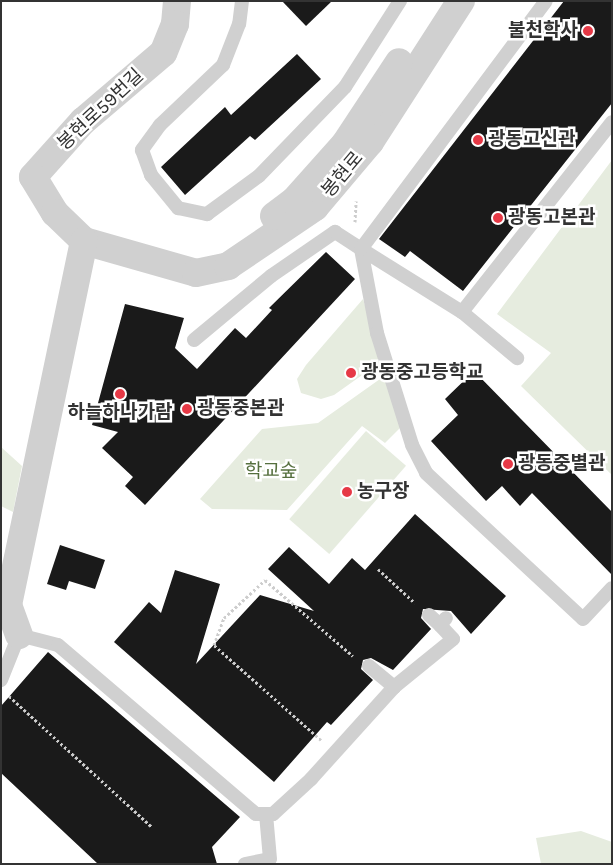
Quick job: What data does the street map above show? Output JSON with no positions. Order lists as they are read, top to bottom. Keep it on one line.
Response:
{"streets":{"street":["봉현로59번길","봉현로"]},"crossings":[["봉현로59번길","봉현로"]],"parks":["학교숲"],"places":["불천학사","광동고신관","광동고본관","광동중고등학교","하늘하나가람","광동중본관","광동중별관","농구장"]}
